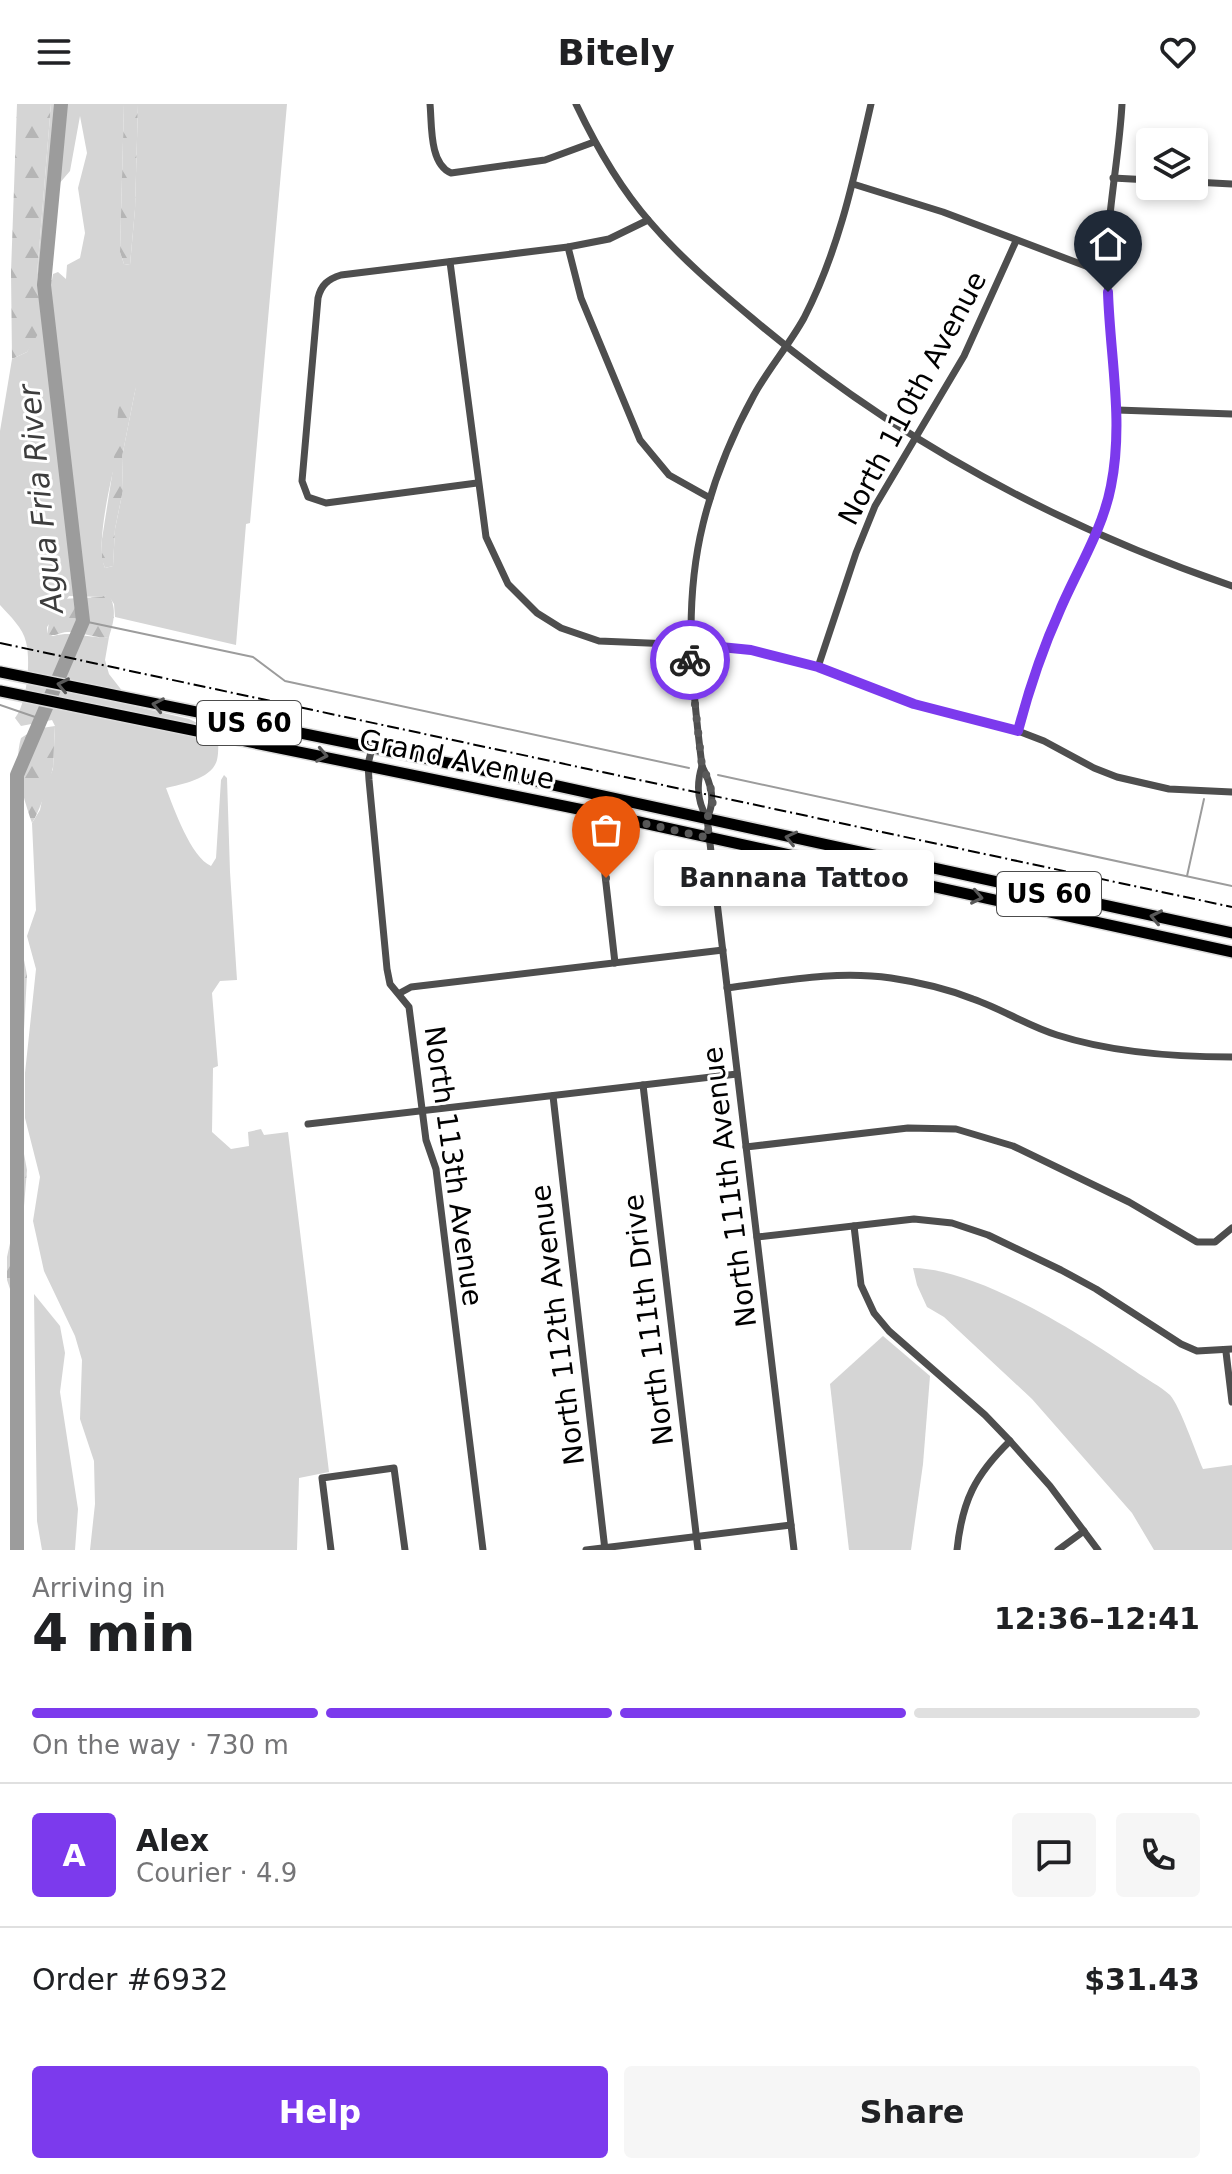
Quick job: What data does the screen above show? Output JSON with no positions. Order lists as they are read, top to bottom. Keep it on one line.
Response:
{"streets":{"highway":["US 60","Grand Avenue"],"street":["North 110th Avenue","North 113th Avenue","North 111th Avenue","North 111th Drive","North 112th Avenue"]},"crossings":[["Grand Avenue","North 113th Avenue"],["Grand Avenue","North 111th Avenue"]],"water":["Agua Fria River"],"places":["Bannana Tattoo"],"page":{"header":"Bitely","bubble":"Bannana Tattoo","heading":["4 min","Arriving in","12:36–12:41"],"panel":["Alex","Courier · 4.9","Order #6932","$31.43"],"bar":"On the way · 730 m","round":"A","buttons":["Help","Share"]}}
